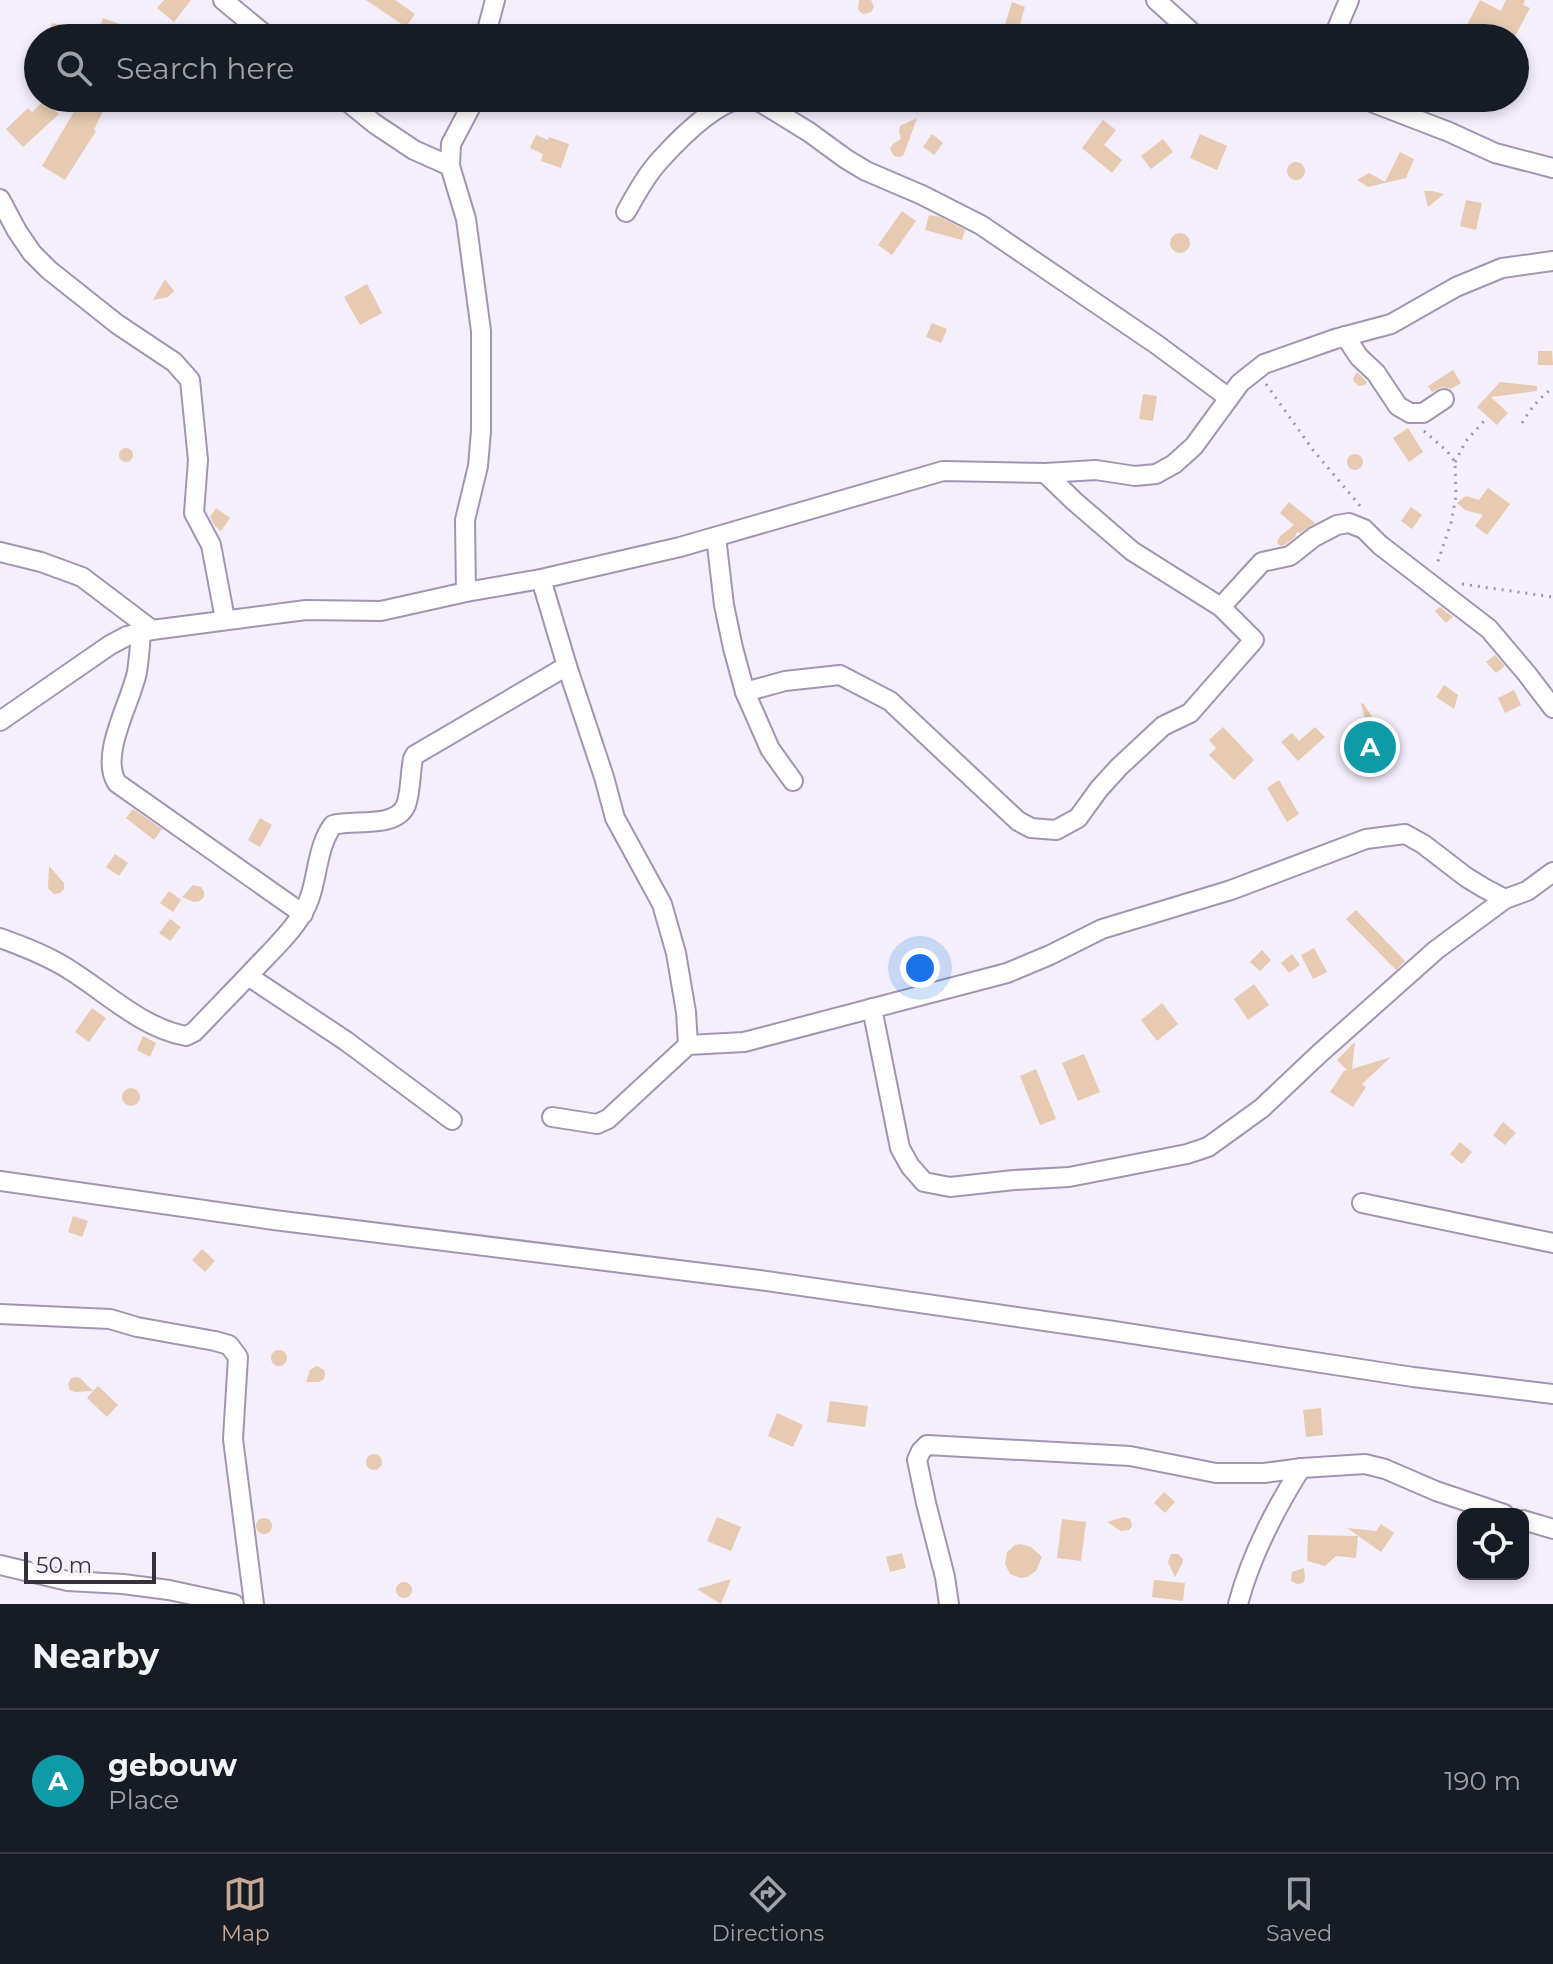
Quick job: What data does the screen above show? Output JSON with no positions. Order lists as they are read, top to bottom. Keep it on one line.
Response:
{"scale_bar":"50 m","page":{"search":"Search here","pins":"A","scale":"50 m","heading":"Nearby","list":[{"mark":"A","name":"gebouw","note":"Place","value":"190 m"}],"nav":["Map","Directions","Saved"]}}
